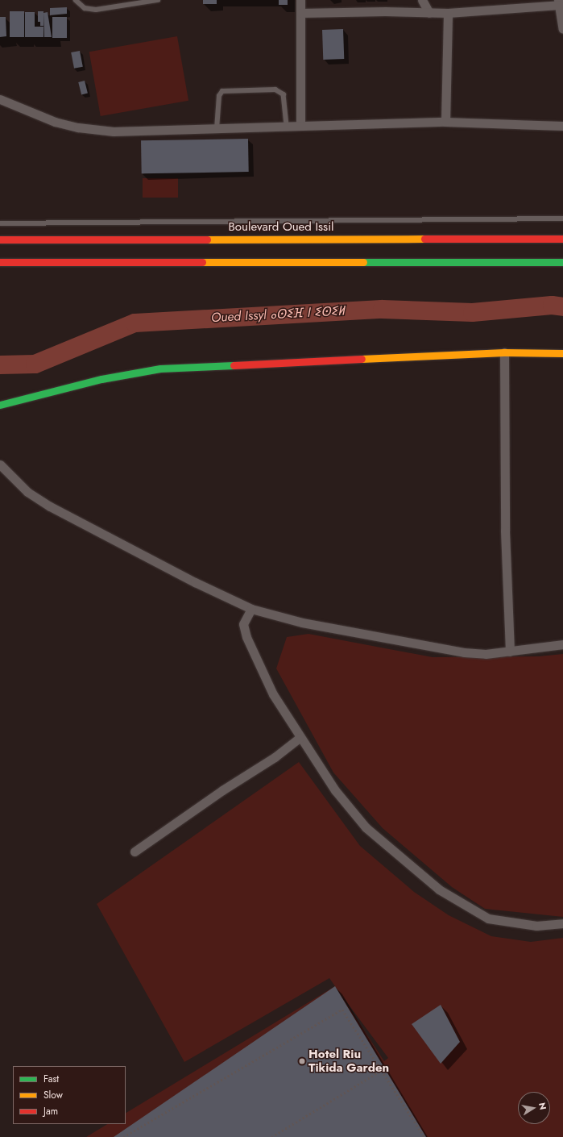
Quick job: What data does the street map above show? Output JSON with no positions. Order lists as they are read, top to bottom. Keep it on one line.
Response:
{"streets":{"main road":["Boulevard Oued Issil"]},"water":["Oued Issyl ⴰⵙⵉⴼ ⵏ ⵉⵙⵉⵍ"],"places":["Hotel Riu Tikida Garden"],"legend":["Fast","Slow","Jam"],"north":"right"}
